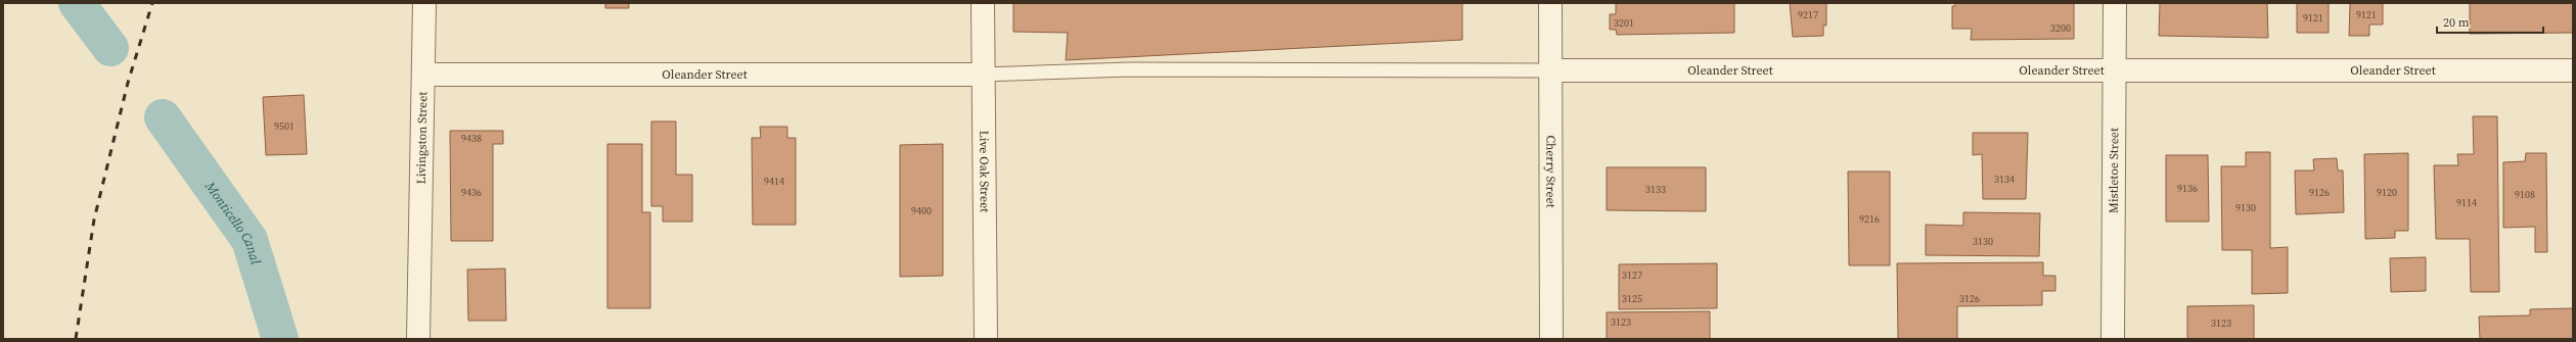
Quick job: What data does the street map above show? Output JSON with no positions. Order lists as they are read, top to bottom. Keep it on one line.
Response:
{"streets":{"street":["Oleander Street","Livingston Street","Live Oak Street","Mistletoe Street","Cherry Street"]},"crossings":[["Oleander Street","Livingston Street"],["Oleander Street","Live Oak Street"],["Oleander Street","Mistletoe Street"],["Oleander Street","Cherry Street"]],"water":["Monticello Canal"],"house_numbers":["9217","9121","9121","3201","3200","9501","9438","3134","9414","9136","3133","9436","9126","9120","9108","9114","9130","9400","9216","3130","3127","3125","3126","3123","3123"],"scale_bar":"20 m"}
